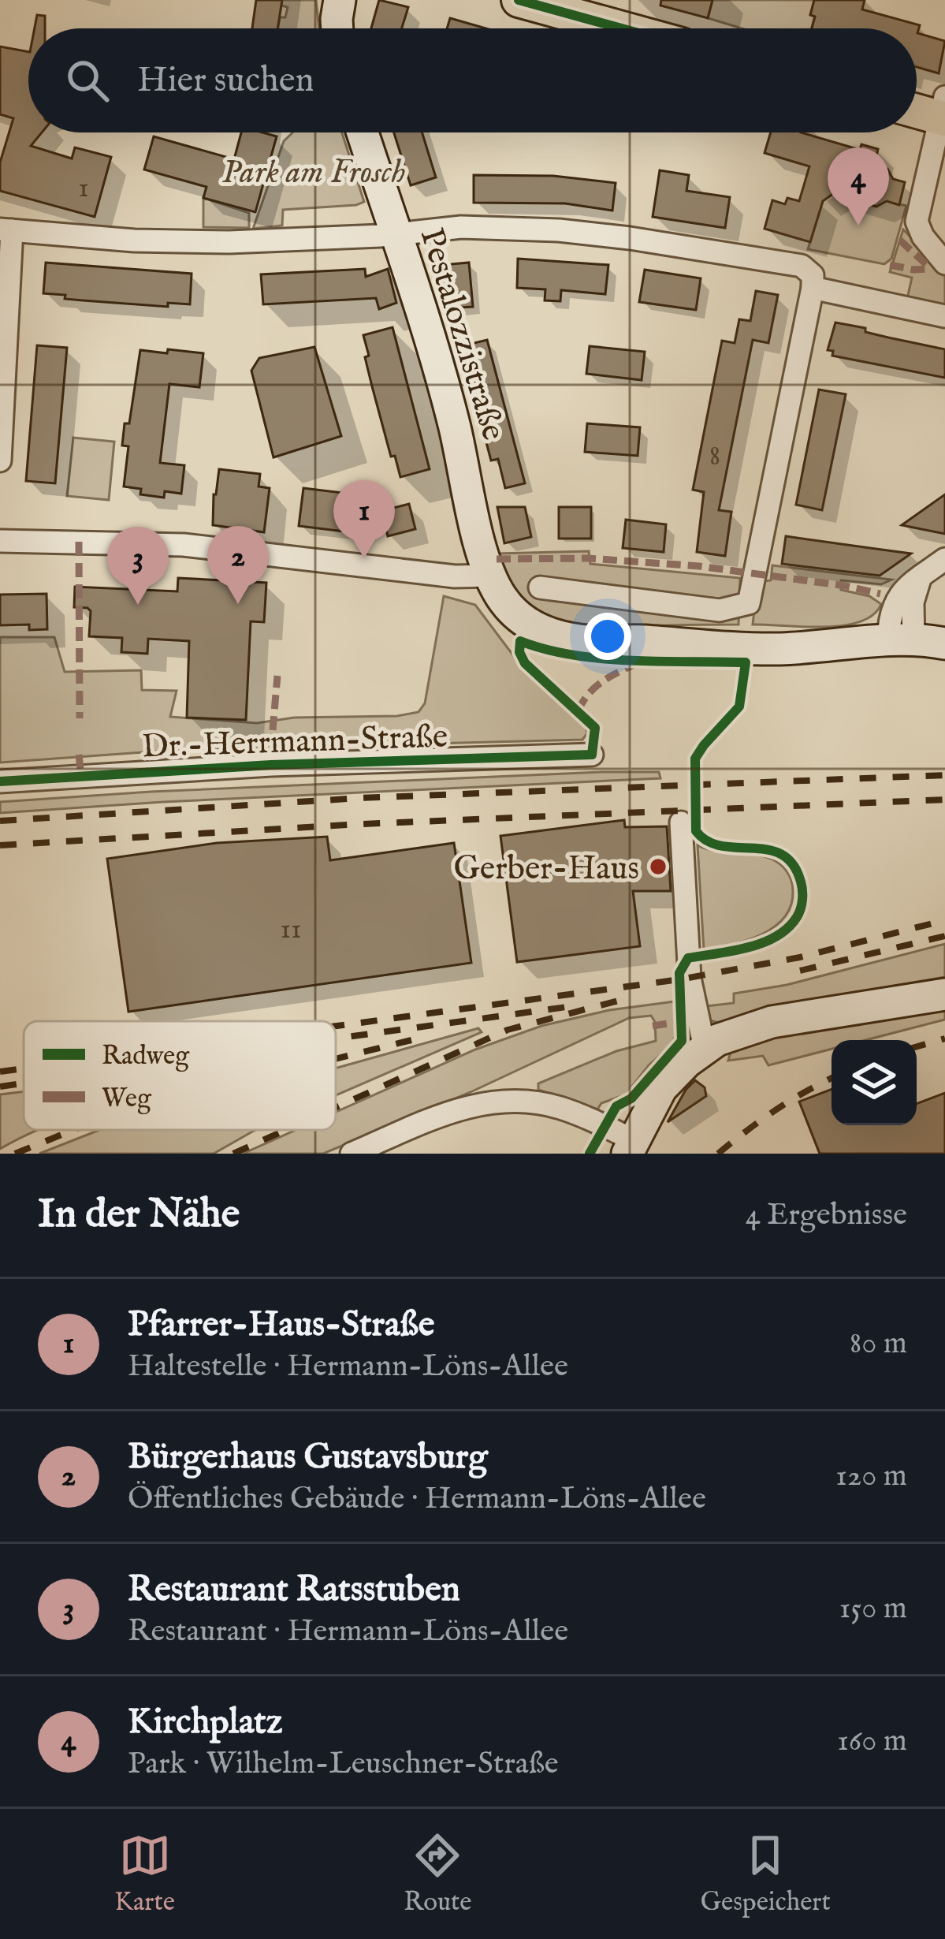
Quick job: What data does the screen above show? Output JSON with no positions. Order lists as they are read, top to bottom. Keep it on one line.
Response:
{"streets":{"main road":["Pestalozzistraße"],"street":["Dr.-Herrmann-Straße"]},"parks":["Park am Frosch"],"places":["Gerber-Haus"],"house_numbers":["1","8","11"],"legend":["Radweg","Weg"],"page":{"search":"Hier suchen","pins":["4","1","2","3"],"heading":["In der Nähe","4 Ergebnisse"],"list":[{"mark":"1","name":"Pfarrer-Haus-Straße","note":"Haltestelle · Hermann-Löns-Allee","value":"80 m"},{"mark":"2","name":"Bürgerhaus Gustavsburg","note":"Öffentliches Gebäude · Hermann-Löns-Allee","value":"120 m"},{"mark":"3","name":"Restaurant Ratsstuben","note":"Restaurant · Hermann-Löns-Allee","value":"150 m"},{"mark":"4","name":"Kirchplatz","note":"Park · Wilhelm-Leuschner-Straße","value":"160 m"}],"nav":["Karte","Route","Gespeichert"]}}
